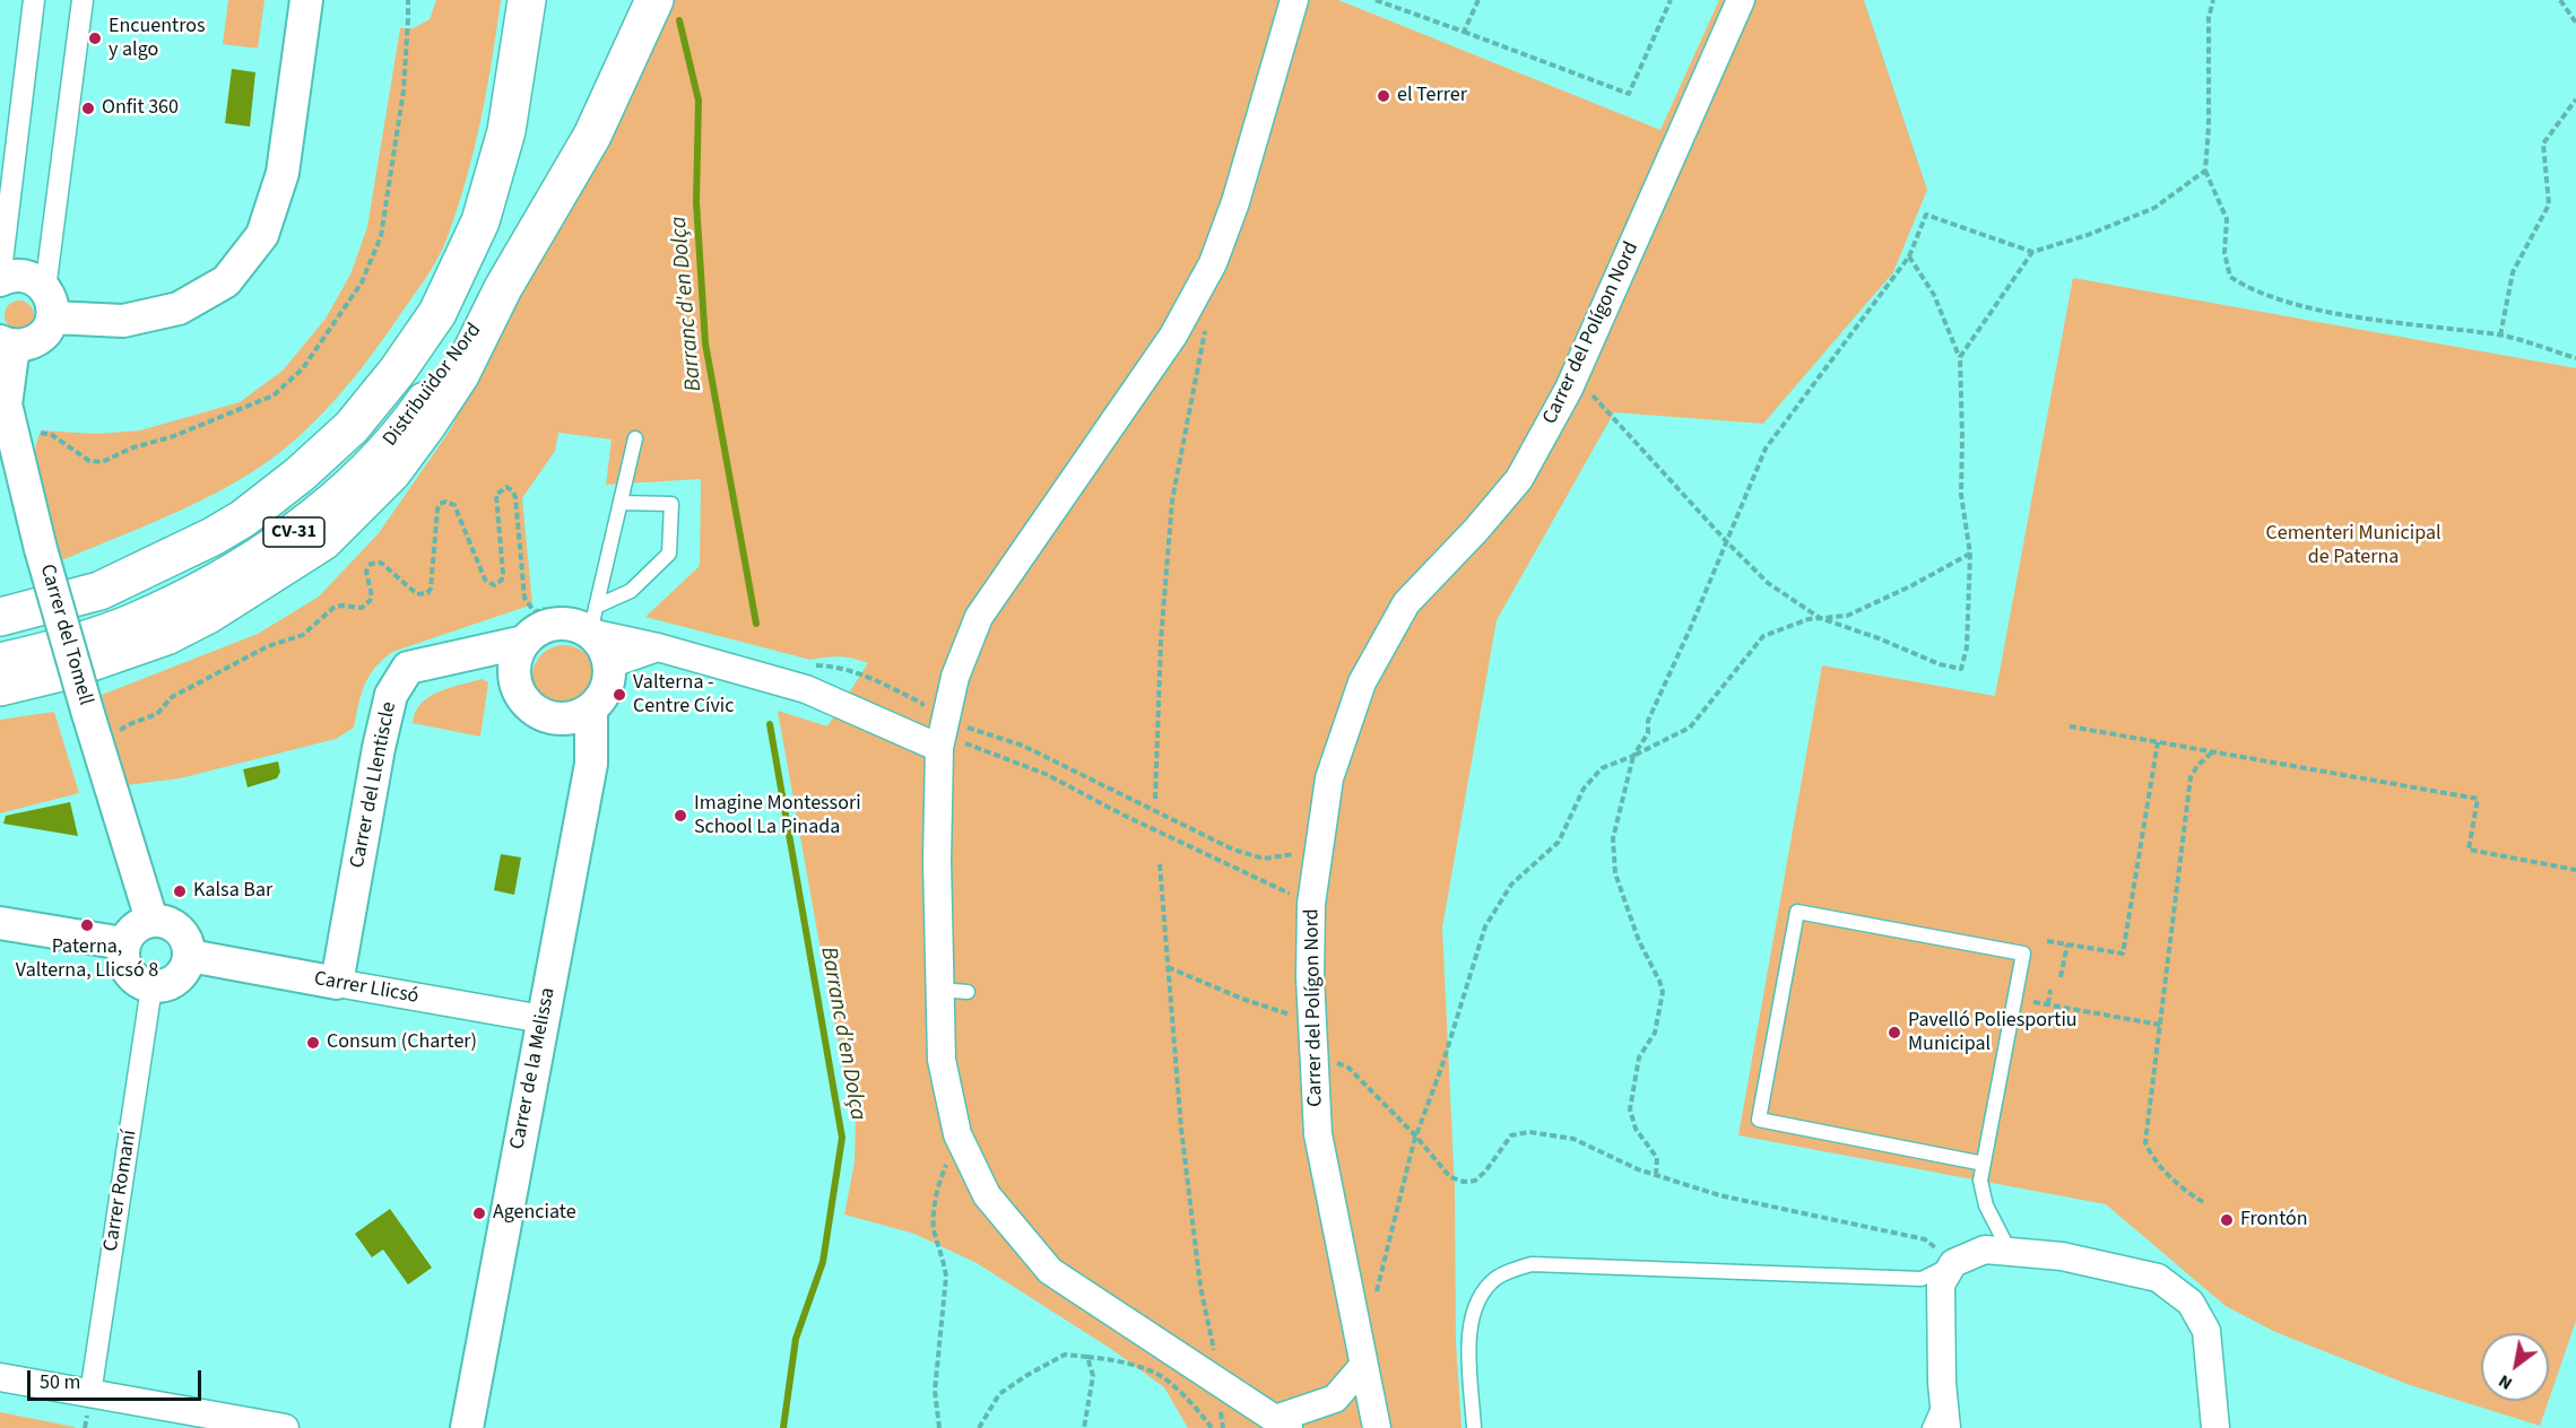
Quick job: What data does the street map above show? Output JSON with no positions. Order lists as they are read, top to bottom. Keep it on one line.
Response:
{"streets":{"main road":["Distribuïdor Nord","CV-31"],"street":["Carrer del Polígon Nord","Carrer del Tomell","Carrer del Llentiscle","Carrer Llicsó","Carrer de la Melissa","Carrer Romaní"]},"crossings":[["Carrer del Tomell","Carrer Llicsó"],["Carrer del Tomell","Carrer Romaní"],["Carrer del Llentiscle","Carrer Llicsó"],["Carrer del Llentiscle","Carrer de la Melissa"],["Carrer Llicsó","Carrer de la Melissa"],["Carrer Llicsó","Carrer Romaní"]],"water":["Barranc d'en Dolça"],"parks":["Cementeri Municipal de Paterna"],"places":["Encuentros y algo","el Terrer","Onfit 360","Valterna - Centre Cívic","Imagine Montessori School La Pinada","Kalsa Bar","Paterna, Valterna, Llicsó 8","Pavelló Poliesportiu Municipal","Consum (Charter)","Agenciate","Frontón"],"scale_bar":"50 m","north":"bottom left"}
